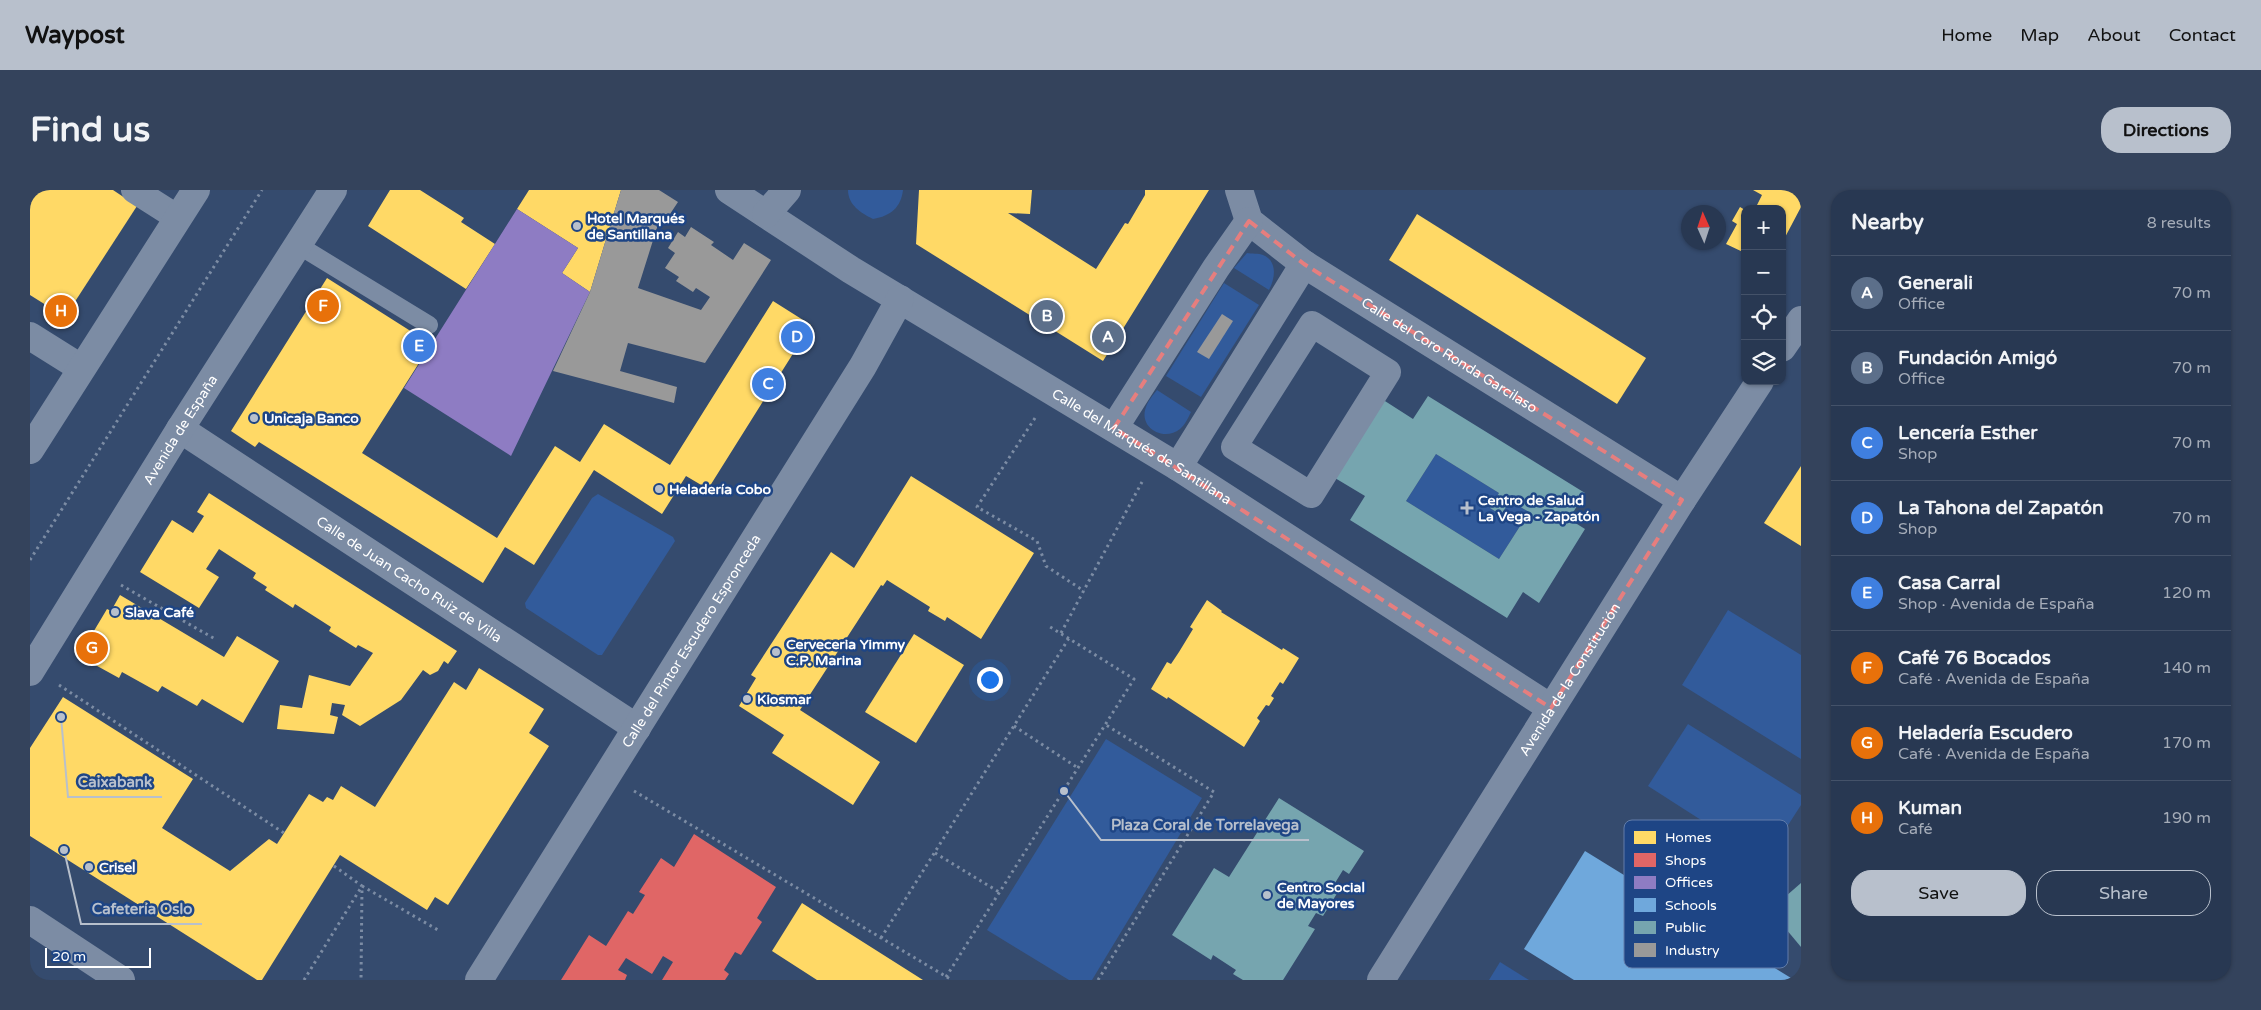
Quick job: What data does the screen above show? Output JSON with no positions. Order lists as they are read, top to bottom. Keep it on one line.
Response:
{"streets":{"street":["Calle del Coro Ronda Garcilaso","Avenida de España","Calle del Marqués de Santillana","Calle de Juan Cacho Ruiz de Villa","Calle del Pintor Escudero Espronceda","Avenida de la Constitución"]},"crossings":[["Calle del Coro Ronda Garcilaso","Avenida de la Constitución"],["Avenida de España","Calle de Juan Cacho Ruiz de Villa"],["Calle del Marqués de Santillana","Calle del Pintor Escudero Espronceda"],["Calle del Marqués de Santillana","Avenida de la Constitución"],["Calle de Juan Cacho Ruiz de Villa","Calle del Pintor Escudero Espronceda"]],"places":{"other":["Hotel Marqués de Santillana","Unicaja Banco","Heladería Cobo","Slava Café","Cerveceria Yimmy C.P. Marina","Kiosmar","Caixabank","Plaza Coral de Torrelavega","Cafetería Oslo","Crisel","Centro Social de Mayores"],"health":["Centro de Salud La Vega - Zapatón"]},"legend":["Homes","Shops","Offices","Schools","Public","Industry"],"scale_bar":"20 m","north":"top","page":{"header":"Waypost","nav":["Home","Map","About","Contact"],"buttons":["Directions",["Save","Share"]],"title":"Find us","heading":["Nearby","8 results"],"map_buttons":["+","−"],"list":[{"mark":"A","name":"Generali","note":"Office","value":"70 m"},{"mark":"B","name":"Fundación Amigó","note":"Office","value":"70 m"},{"mark":"C","name":"Lencería Esther","note":"Shop","value":"70 m"},{"mark":"D","name":"La Tahona del Zapatón","note":"Shop","value":"70 m"},{"mark":"E","name":"Casa Carral","note":"Shop · Avenida de España","value":"120 m"},{"mark":"F","name":"Café 76 Bocados","note":"Café · Avenida de España","value":"140 m"},{"mark":"G","name":"Heladería Escudero","note":"Café · Avenida de España","value":"170 m"},{"mark":"H","name":"Kuman","note":"Café","value":"190 m"}],"pins":["F","H","B","A","D","E","C","G"],"scale":"20 m"}}
